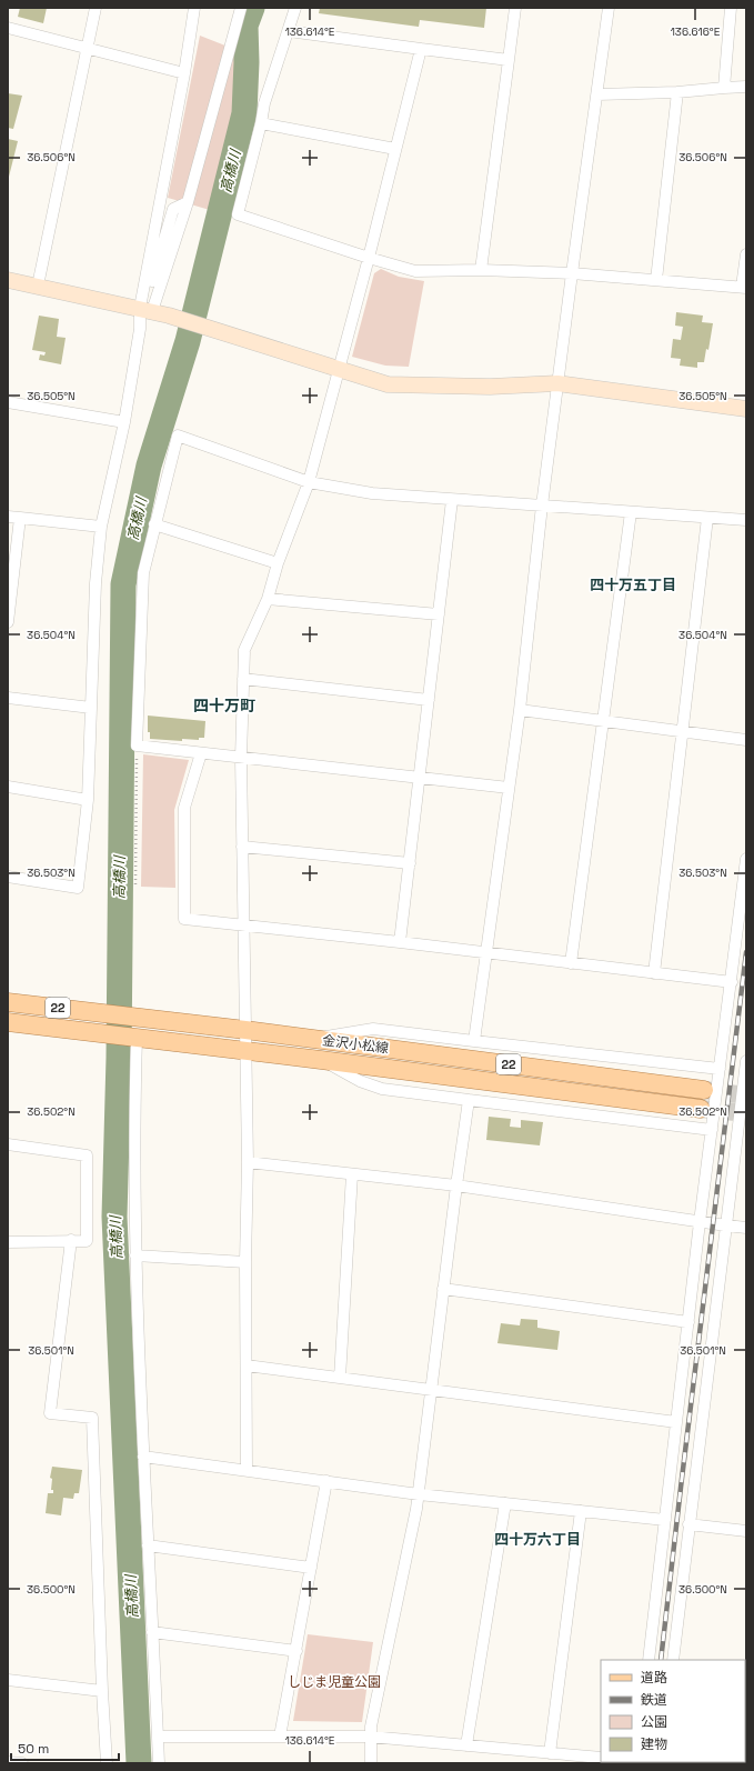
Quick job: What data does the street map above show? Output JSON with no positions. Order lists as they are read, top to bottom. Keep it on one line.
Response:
{"streets":{"main road":["22","金沢小松線"]},"crossings":[["22","金沢小松線"]],"districts":["四十万五丁目","四十万町","四十万六丁目"],"water":["高橋川"],"parks":["しじま児童公園"],"legend":["道路","鉄道","公園","建物"],"scale_bar":"50 m","coordinates":["136.614°E","136.616°E","36.506°N","36.505°N","36.504°N","36.503°N","36.502°N","36.501°N","36.500°N"]}
